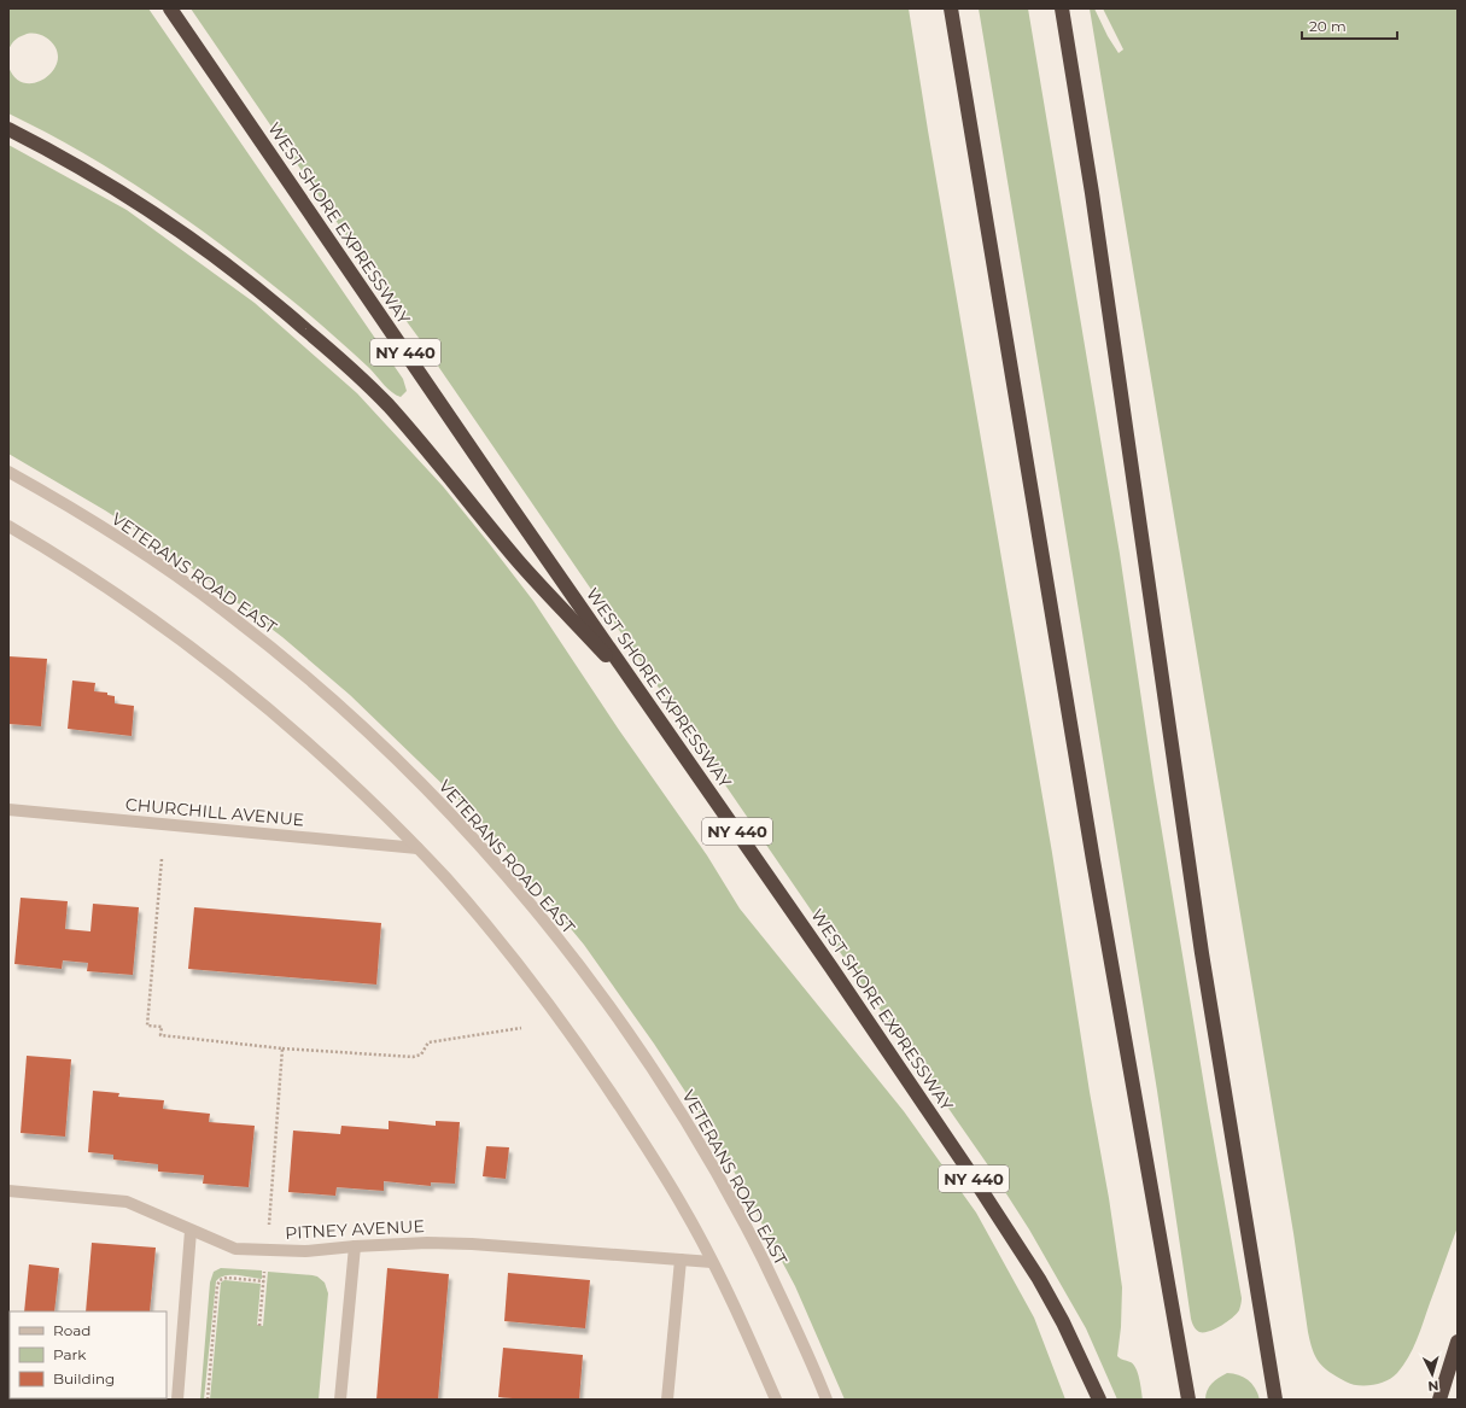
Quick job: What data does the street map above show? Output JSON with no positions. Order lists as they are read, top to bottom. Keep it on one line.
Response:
{"streets":{"highway":["WEST SHORE EXPRESSWAY","NY 440"],"street":["VETERANS ROAD EAST","CHURCHILL AVENUE","PITNEY AVENUE"]},"legend":["Road","Park","Building"],"scale_bar":"20 m","north":"bottom"}
